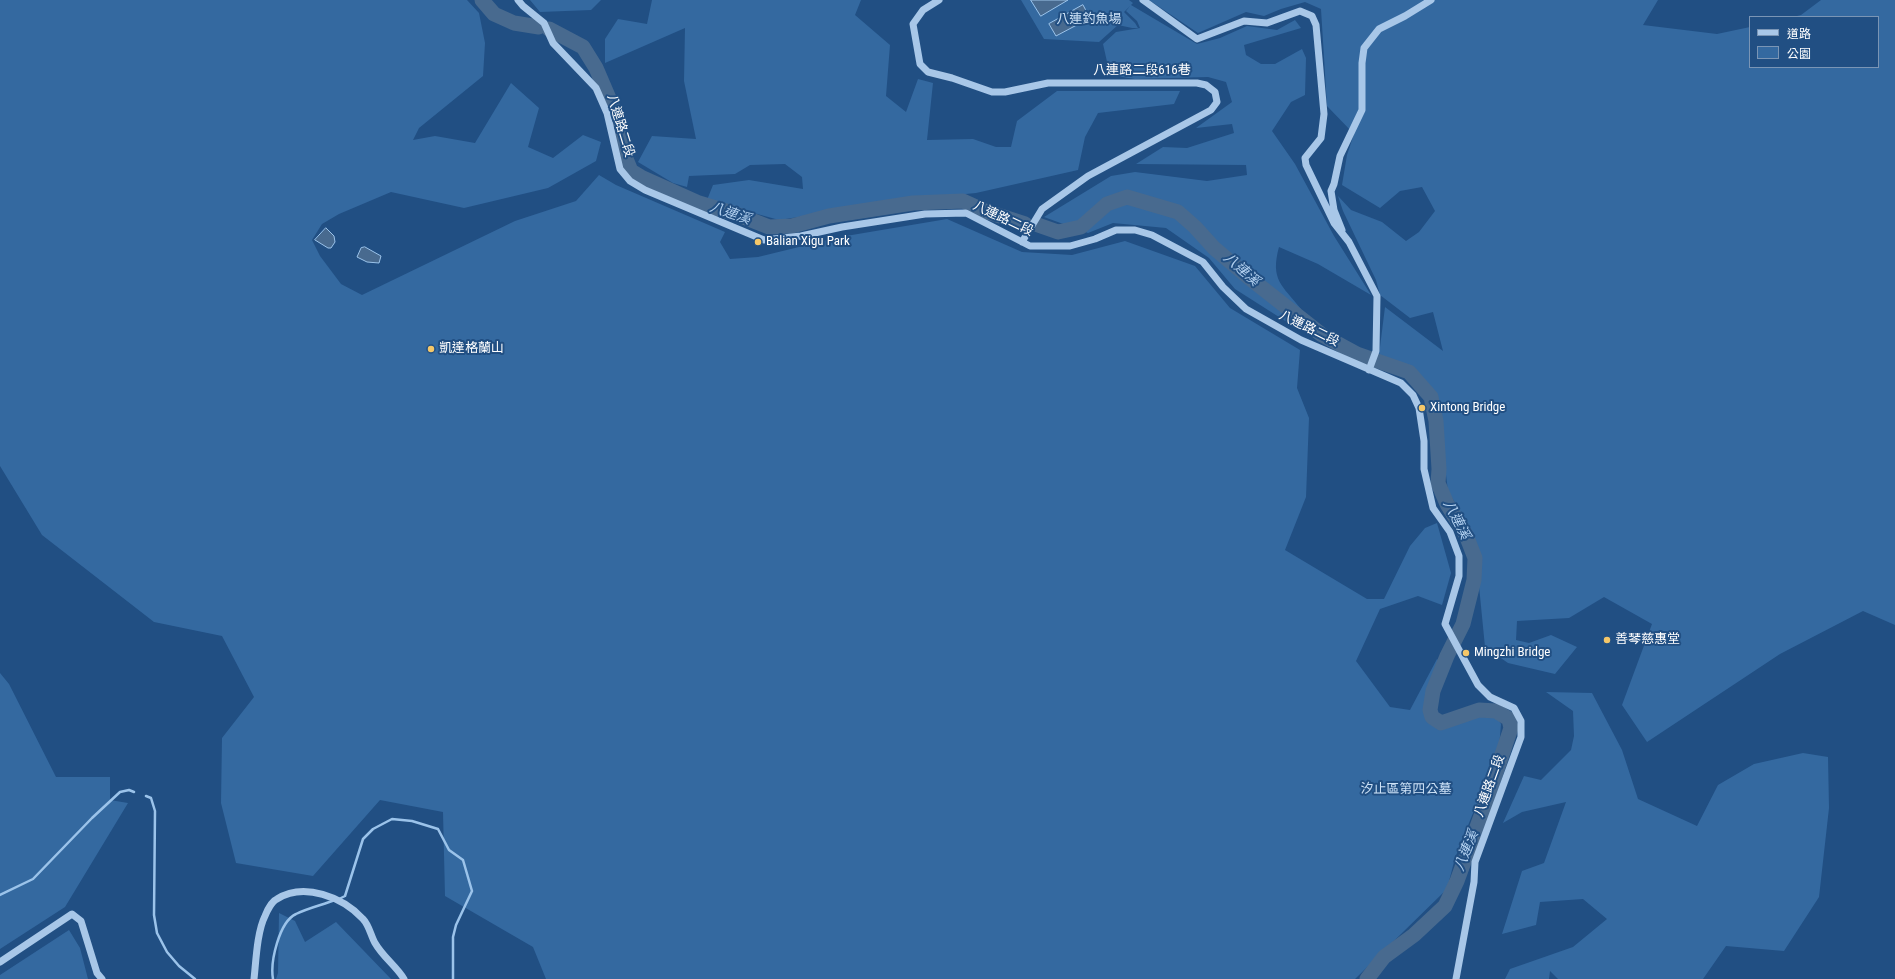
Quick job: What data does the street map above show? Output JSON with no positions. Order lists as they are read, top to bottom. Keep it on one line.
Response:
{"streets":{"street":["八連路二段616巷","八連路二段"]},"crossings":[["八連路二段616巷","八連路二段"]],"water":["八連溪"],"parks":["八連釣魚場","汐止區第四公墓"],"places":["Balian Xigu Park","凱達格蘭山","Xintong Bridge","善琴慈惠堂","Mingzhi Bridge"],"legend":["道路","公園"]}
